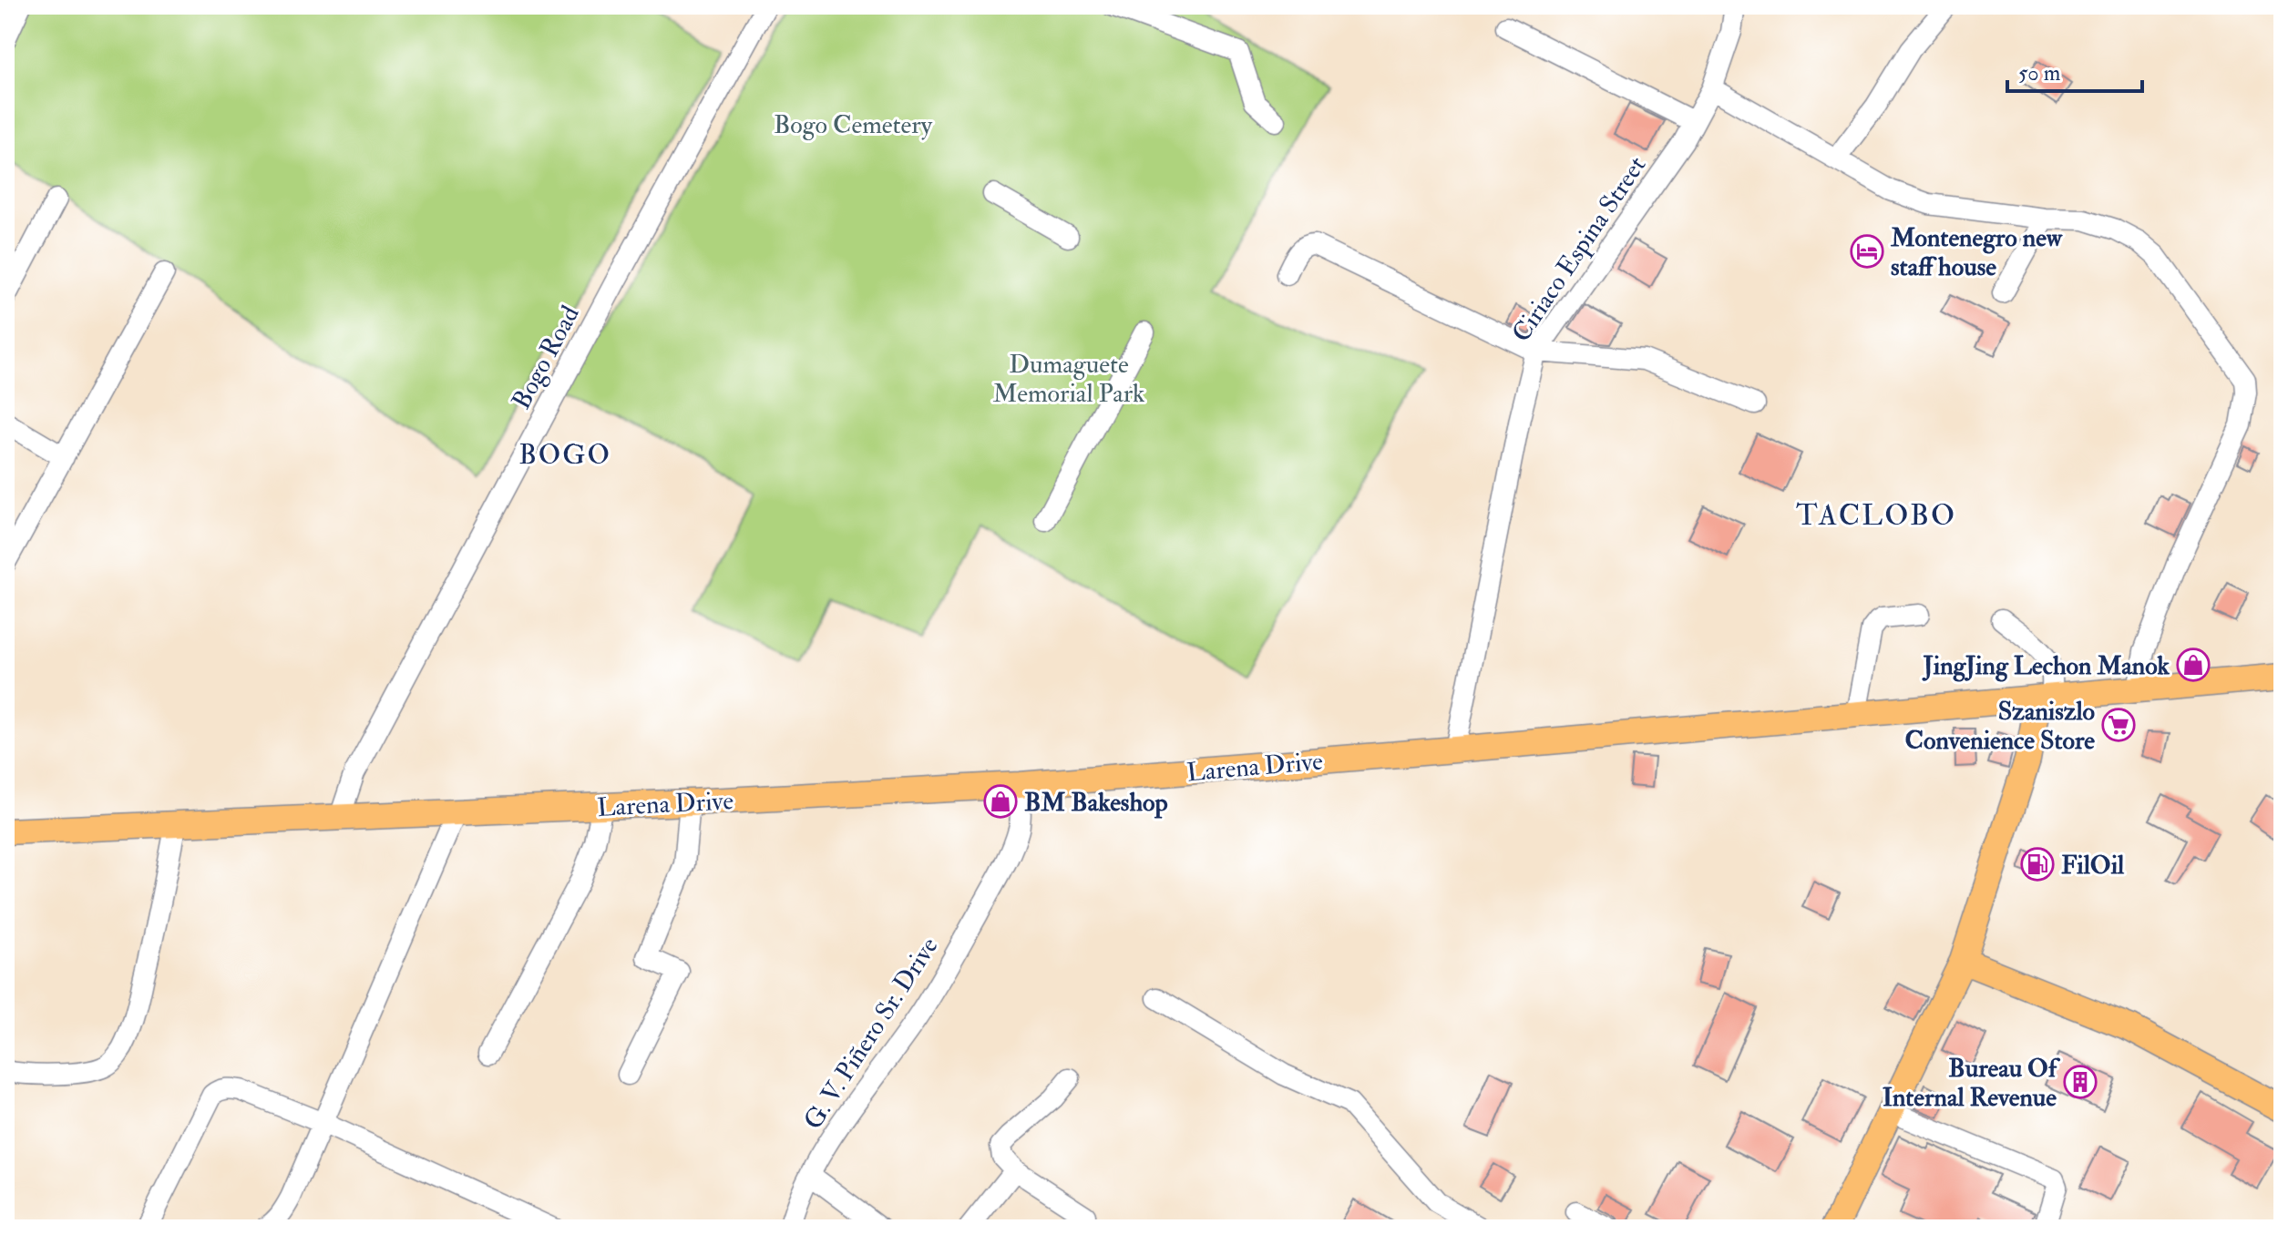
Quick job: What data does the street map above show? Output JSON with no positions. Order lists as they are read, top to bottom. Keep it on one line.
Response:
{"streets":{"main road":["Larena Drive"],"street":["Ciriaco Espina Street","Bogo Road","G. V. Piñero Sr. Drive"]},"crossings":[["Ciriaco Espina Street","Larena Drive"],["Bogo Road","Larena Drive"],["Larena Drive","G. V. Piñero Sr. Drive"]],"districts":["BOGO","TACLOBO"],"parks":["Bogo Cemetery","Dumaguete Memorial Park"],"places":{"hotel":["Montenegro new staff house"],"shop":["JingJing Lechon Manok","BM Bakeshop"],"supermarket":["Szaniszlo Convenience Store"],"fuel station":["FilOil"],"building":["Bureau Of Internal Revenue"]},"scale_bar":"50 m"}
